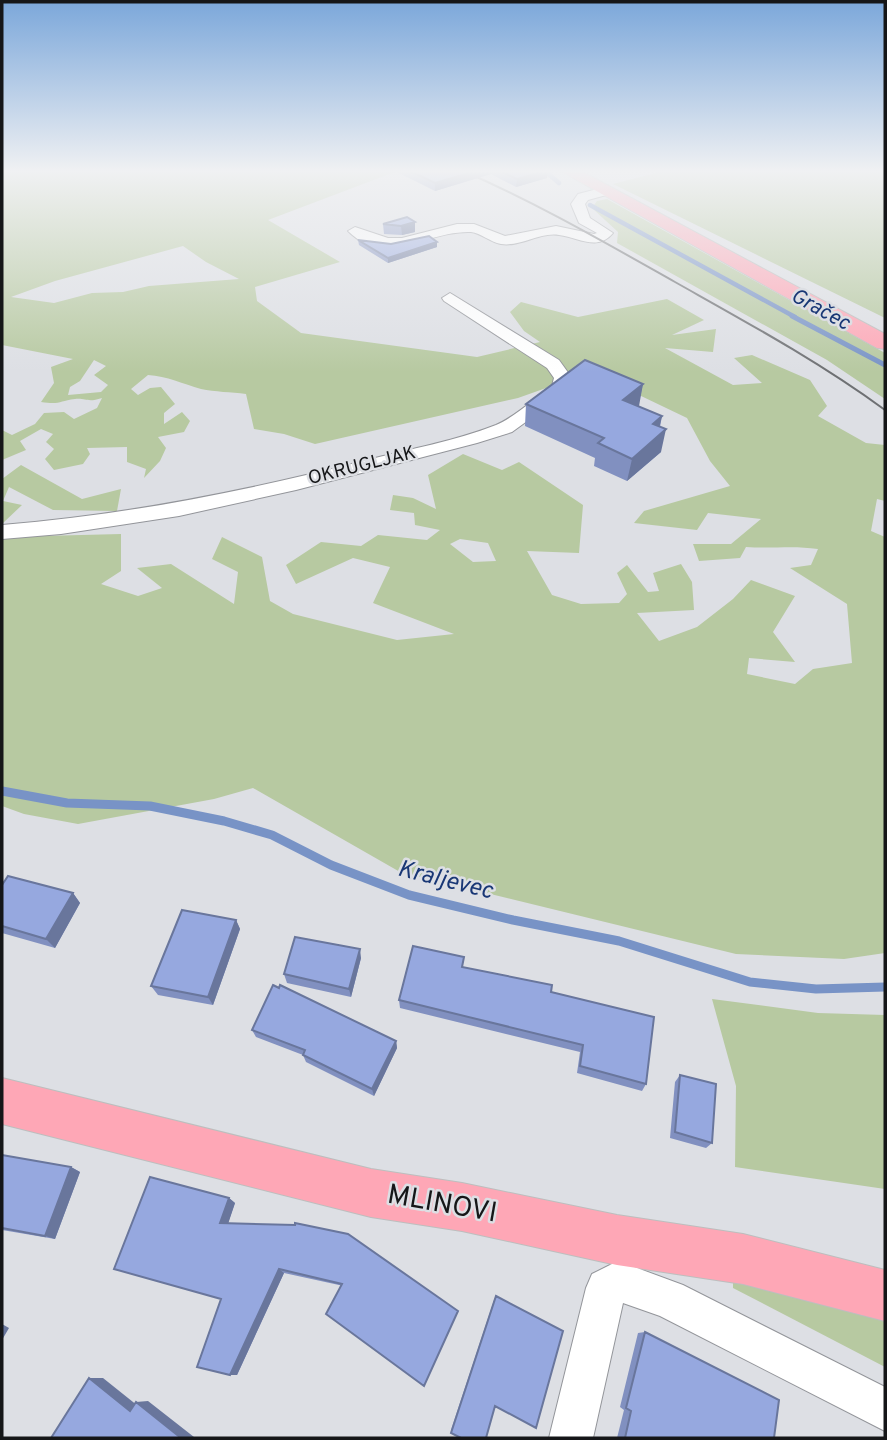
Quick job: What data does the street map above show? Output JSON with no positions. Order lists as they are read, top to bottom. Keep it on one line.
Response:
{"streets":{"main road":["MLINOVI"],"street":["OKRUGLJAK"]},"water":["Gračec","Kraljevec"]}
